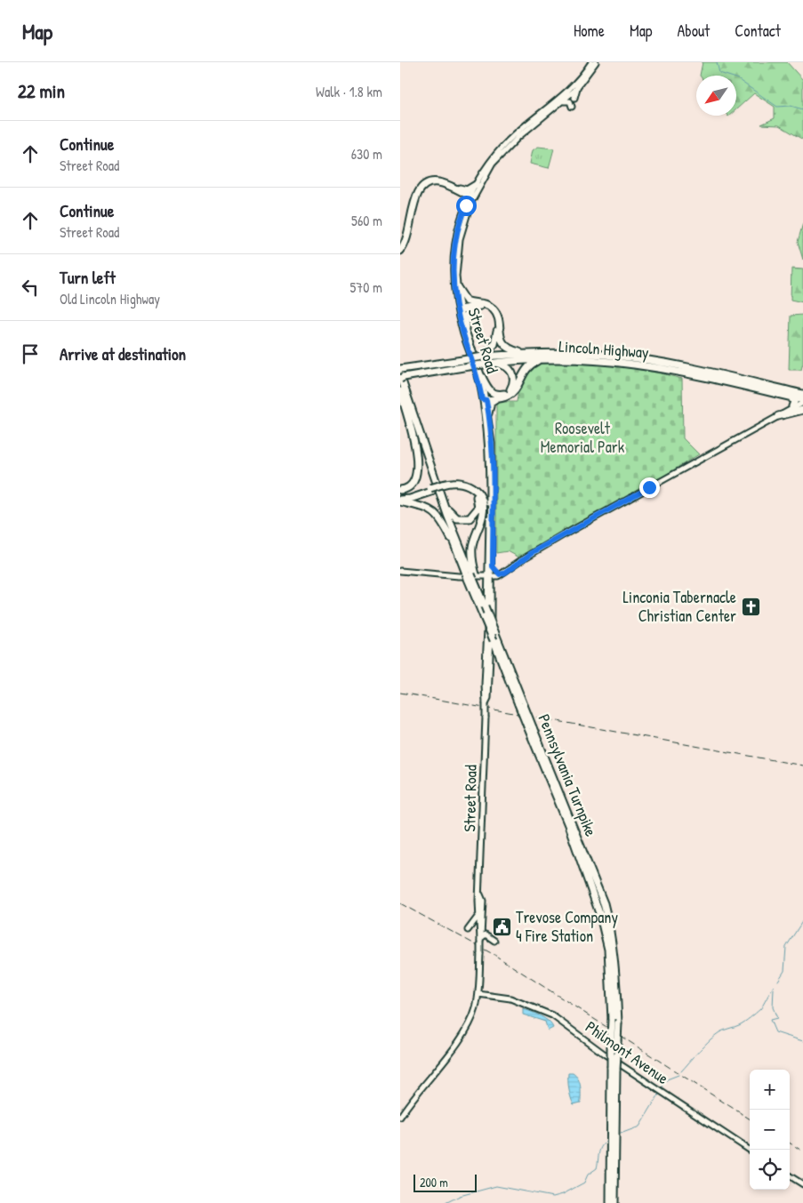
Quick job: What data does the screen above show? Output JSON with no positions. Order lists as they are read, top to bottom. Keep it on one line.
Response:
{"streets":{"highway":["Lincoln Highway","Pennsylvania Turnpike"],"main road":["Street Road","Philmont Avenue"]},"crossings":[["Street Road","Philmont Avenue"],["Lincoln Highway","Pennsylvania Turnpike"]],"parks":["Roosevelt Memorial Park"],"places":{"church":["Linconia Tabernacle Christian Center"],"public building":["Trevose Company 4 Fire Station"]},"scale_bar":"200 m","north":"bottom left","page":{"header":"Map","nav":["Home","Map","About","Contact"],"heading":["22 min","Walk · 1.8 km"],"list":[["Continue","Street Road","630 m"],["Continue","Street Road","560 m"],["Turn left","Old Lincoln Highway","570 m"],"Arrive at destination"],"map_buttons":["+","−"],"scale":"200 m"}}
